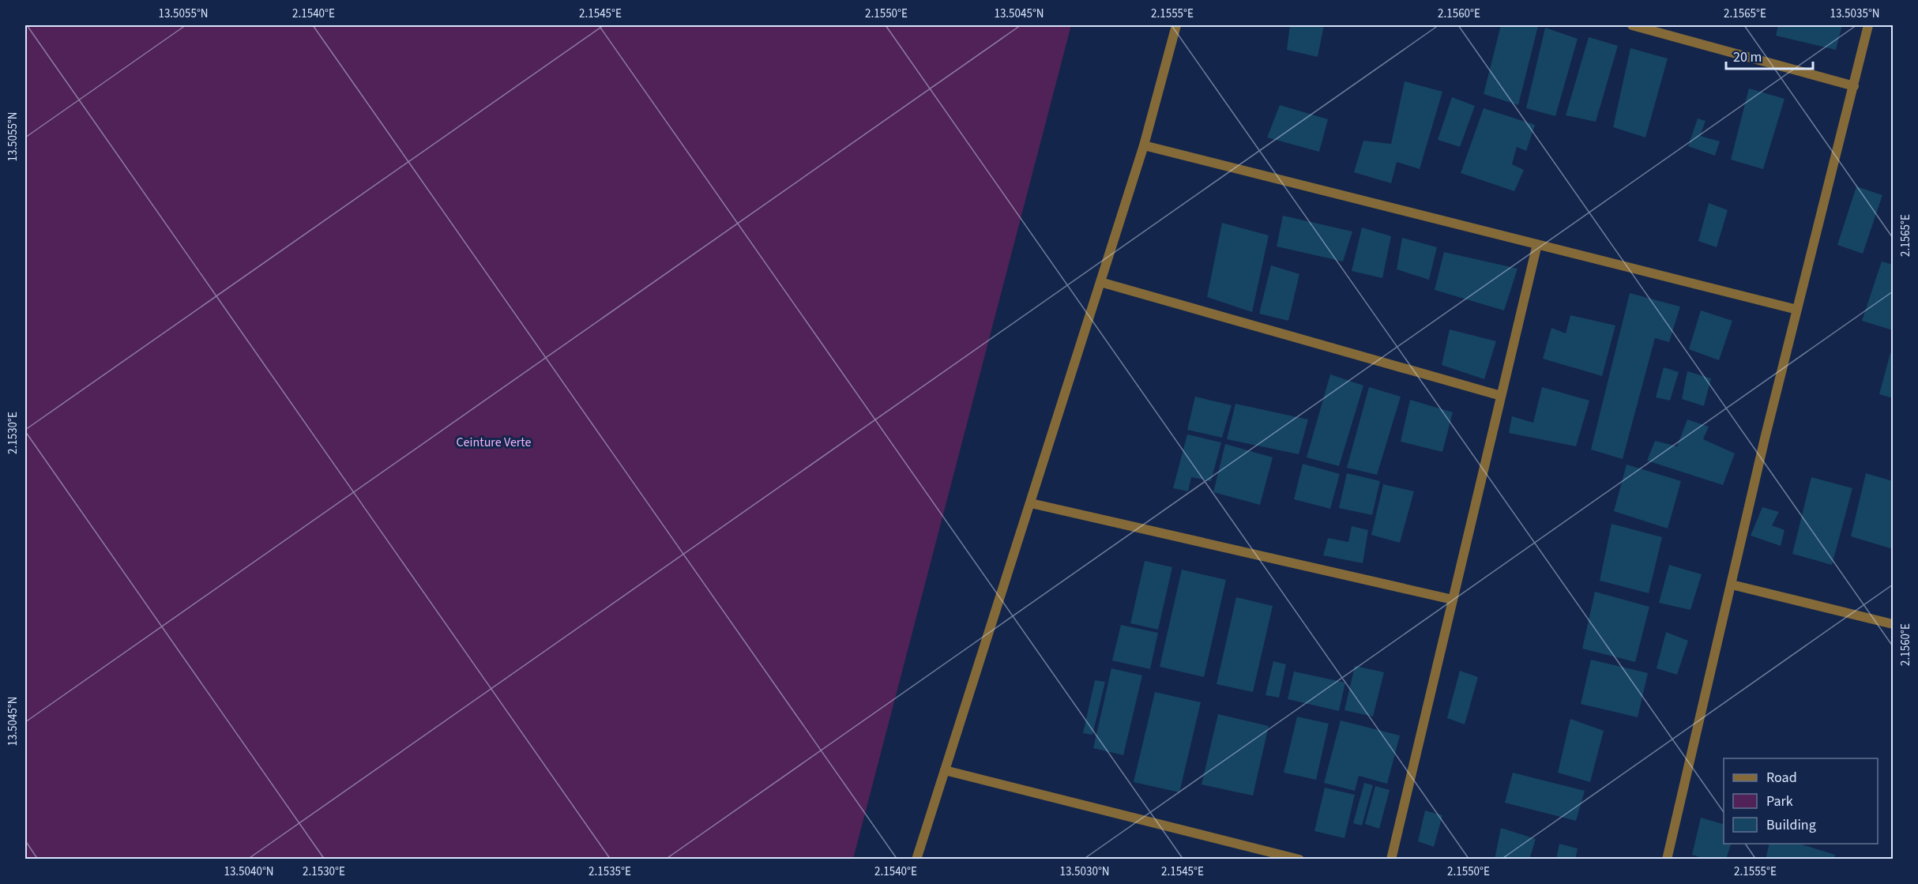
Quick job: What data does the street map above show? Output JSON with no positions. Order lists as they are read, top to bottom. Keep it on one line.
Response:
{"parks":["Ceinture Verte"],"legend":["Road","Park","Building"],"scale_bar":"20 m","coordinates":["13.5055°N","2.1540°E","2.1545°E","2.1550°E","13.5045°N","2.1555°E","2.1560°E","2.1565°E","13.5035°N","2.1530°E","13.5040°N","2.1535°E","13.5030°N"]}
